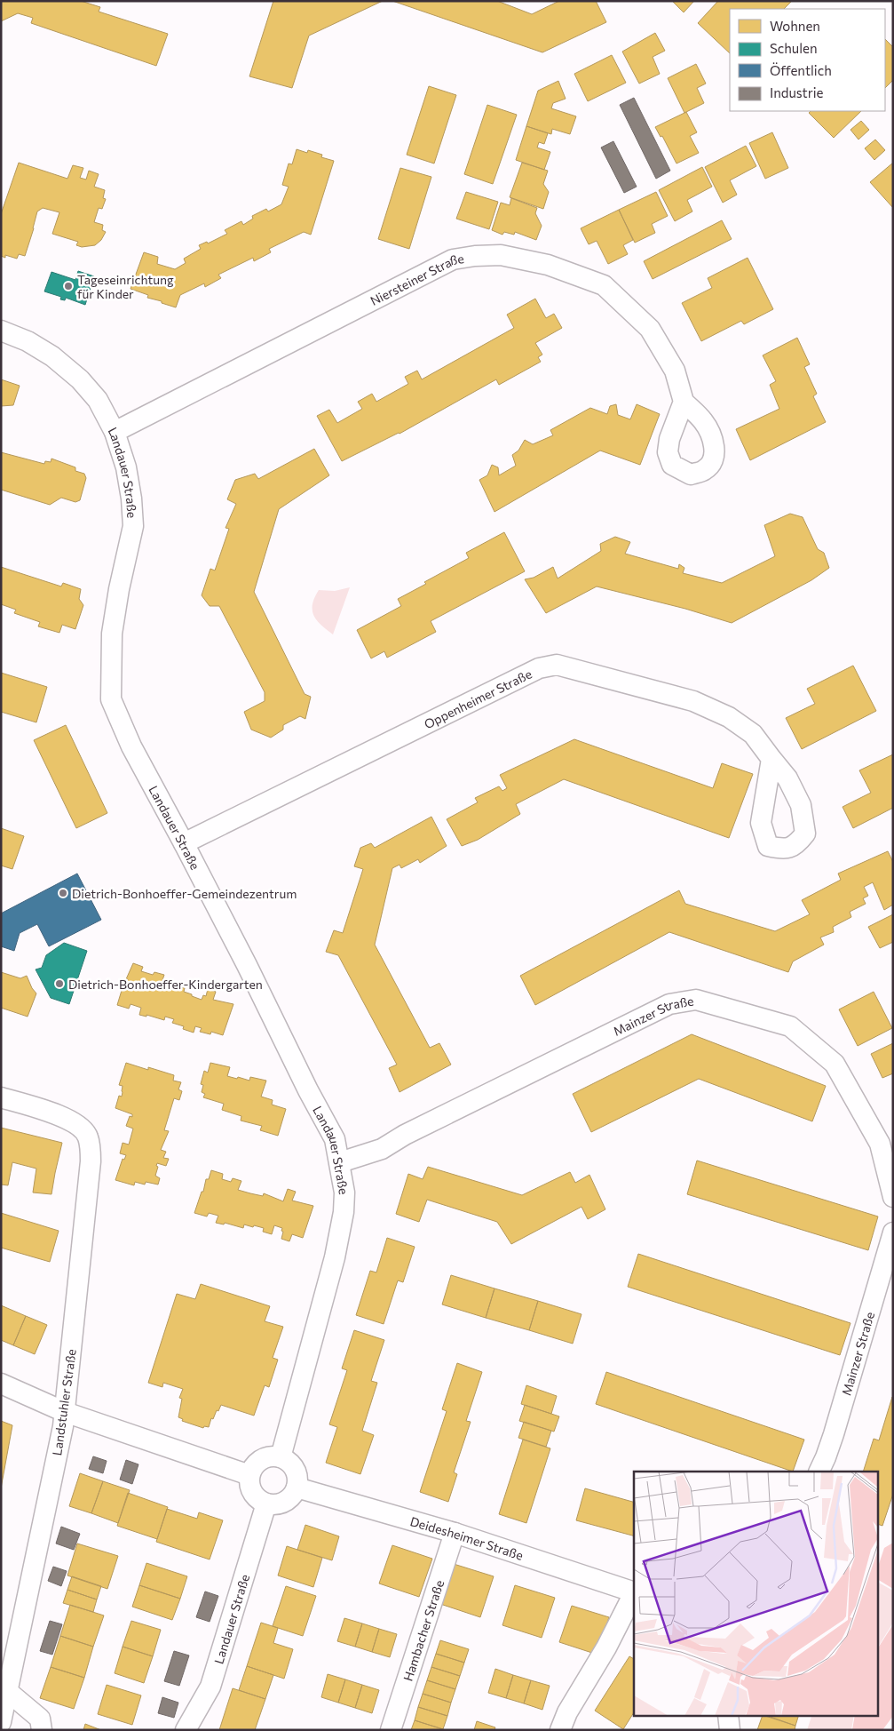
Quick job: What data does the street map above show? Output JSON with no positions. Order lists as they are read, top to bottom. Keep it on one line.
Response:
{"streets":{"street":["Niersteiner Straße","Landauer Straße","Oppenheimer Straße","Mainzer Straße","Landstuhler Straße","Deidesheimer Straße","Hambacher Straße"]},"crossings":[["Niersteiner Straße","Landauer Straße"],["Landauer Straße","Oppenheimer Straße"],["Landauer Straße","Mainzer Straße"],["Landauer Straße","Deidesheimer Straße"],["Deidesheimer Straße","Hambacher Straße"]],"places":["Tageseinrichtung für Kinder","Dietrich-Bonhoeffer-Gemeindezentrum","Dietrich-Bonhoeffer-Kindergarten"],"legend":["Wohnen","Schulen","Öffentlich","Industrie"]}
